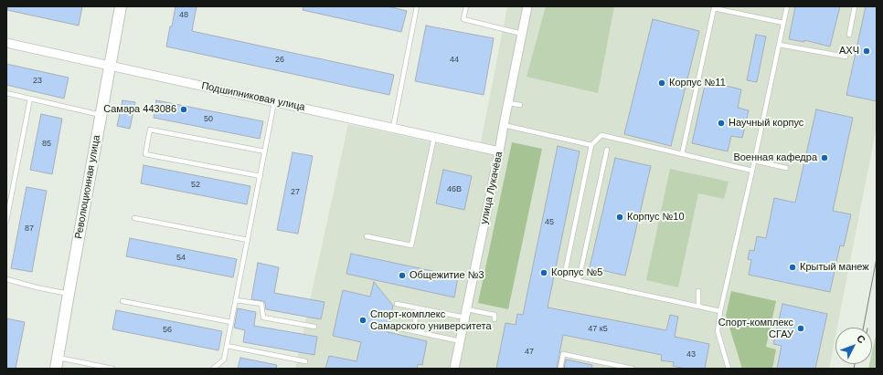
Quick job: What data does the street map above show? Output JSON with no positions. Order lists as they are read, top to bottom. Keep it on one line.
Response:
{"streets":{"main road":["Революционная улица"],"street":["Подшипниковая улица","улица Лукачёва"]},"crossings":[["Подшипниковая улица","Революционная улица"],["Подшипниковая улица","улица Лукачёва"]],"places":["АХЧ","Корпус №11","Самара 443086","Научный корпус","Военная кафедра","Корпус №10","Крытый манеж","Корпус №5","Общежитие №3","Спорт-комплекс Самарского университета","Спорт-комплекс СГАУ"],"house_numbers":["48","26","44","23","50","85","52","46В","27","45","87","54","47 к5","56","47","43"],"north":"top right"}
